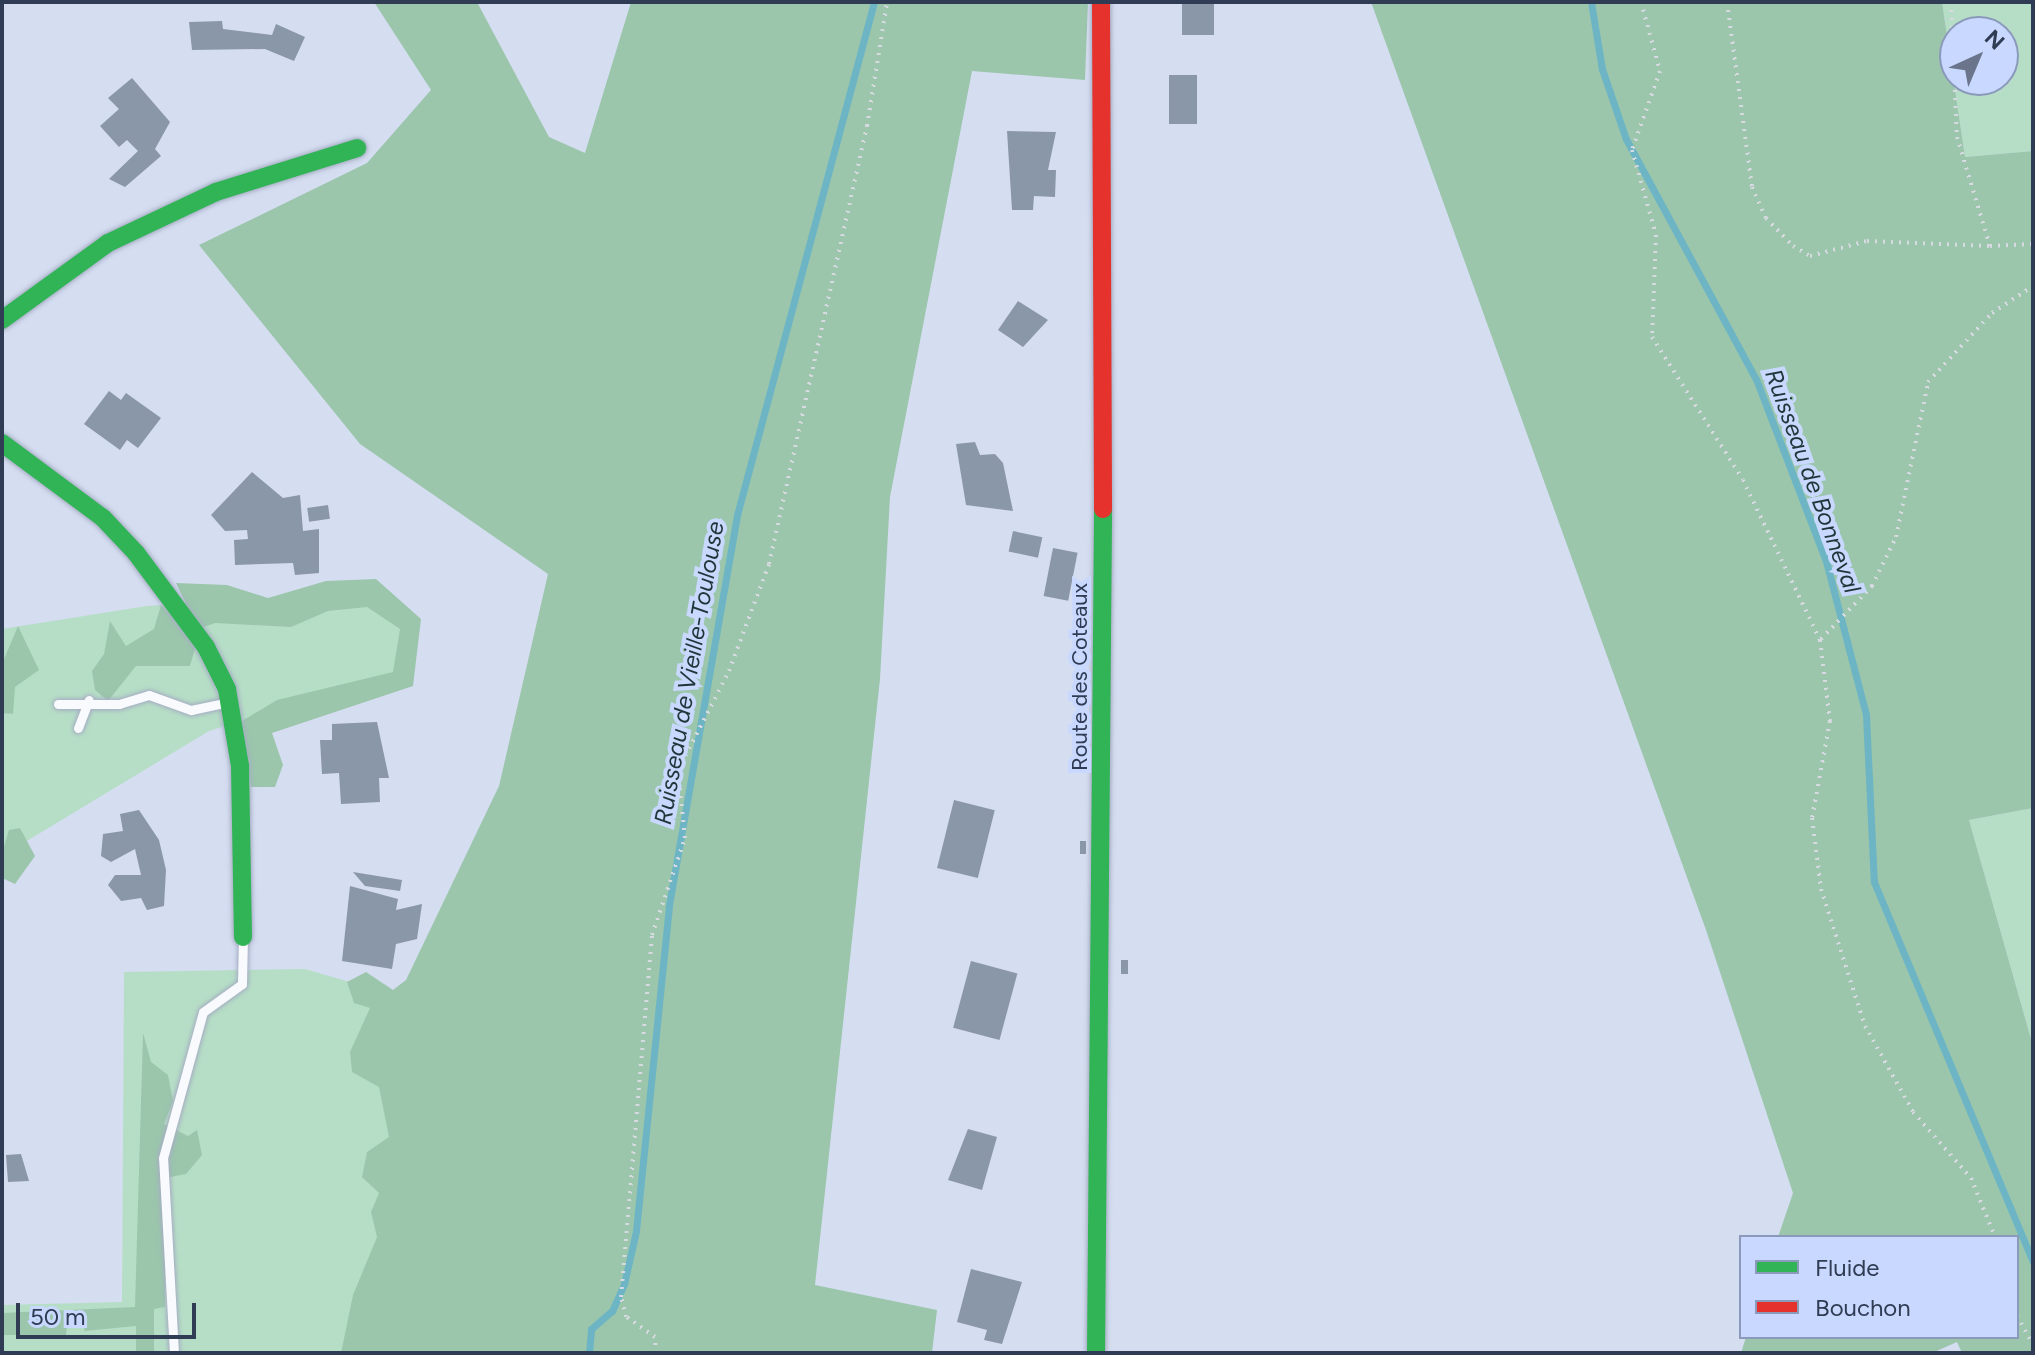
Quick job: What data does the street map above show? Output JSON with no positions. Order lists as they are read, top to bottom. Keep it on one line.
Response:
{"streets":{"street":["Route des Coteaux"]},"water":["Ruisseau de Bonneval","Ruisseau de Vieille-Toulouse"],"legend":["Fluide","Bouchon"],"scale_bar":"50 m","north":"top right"}
